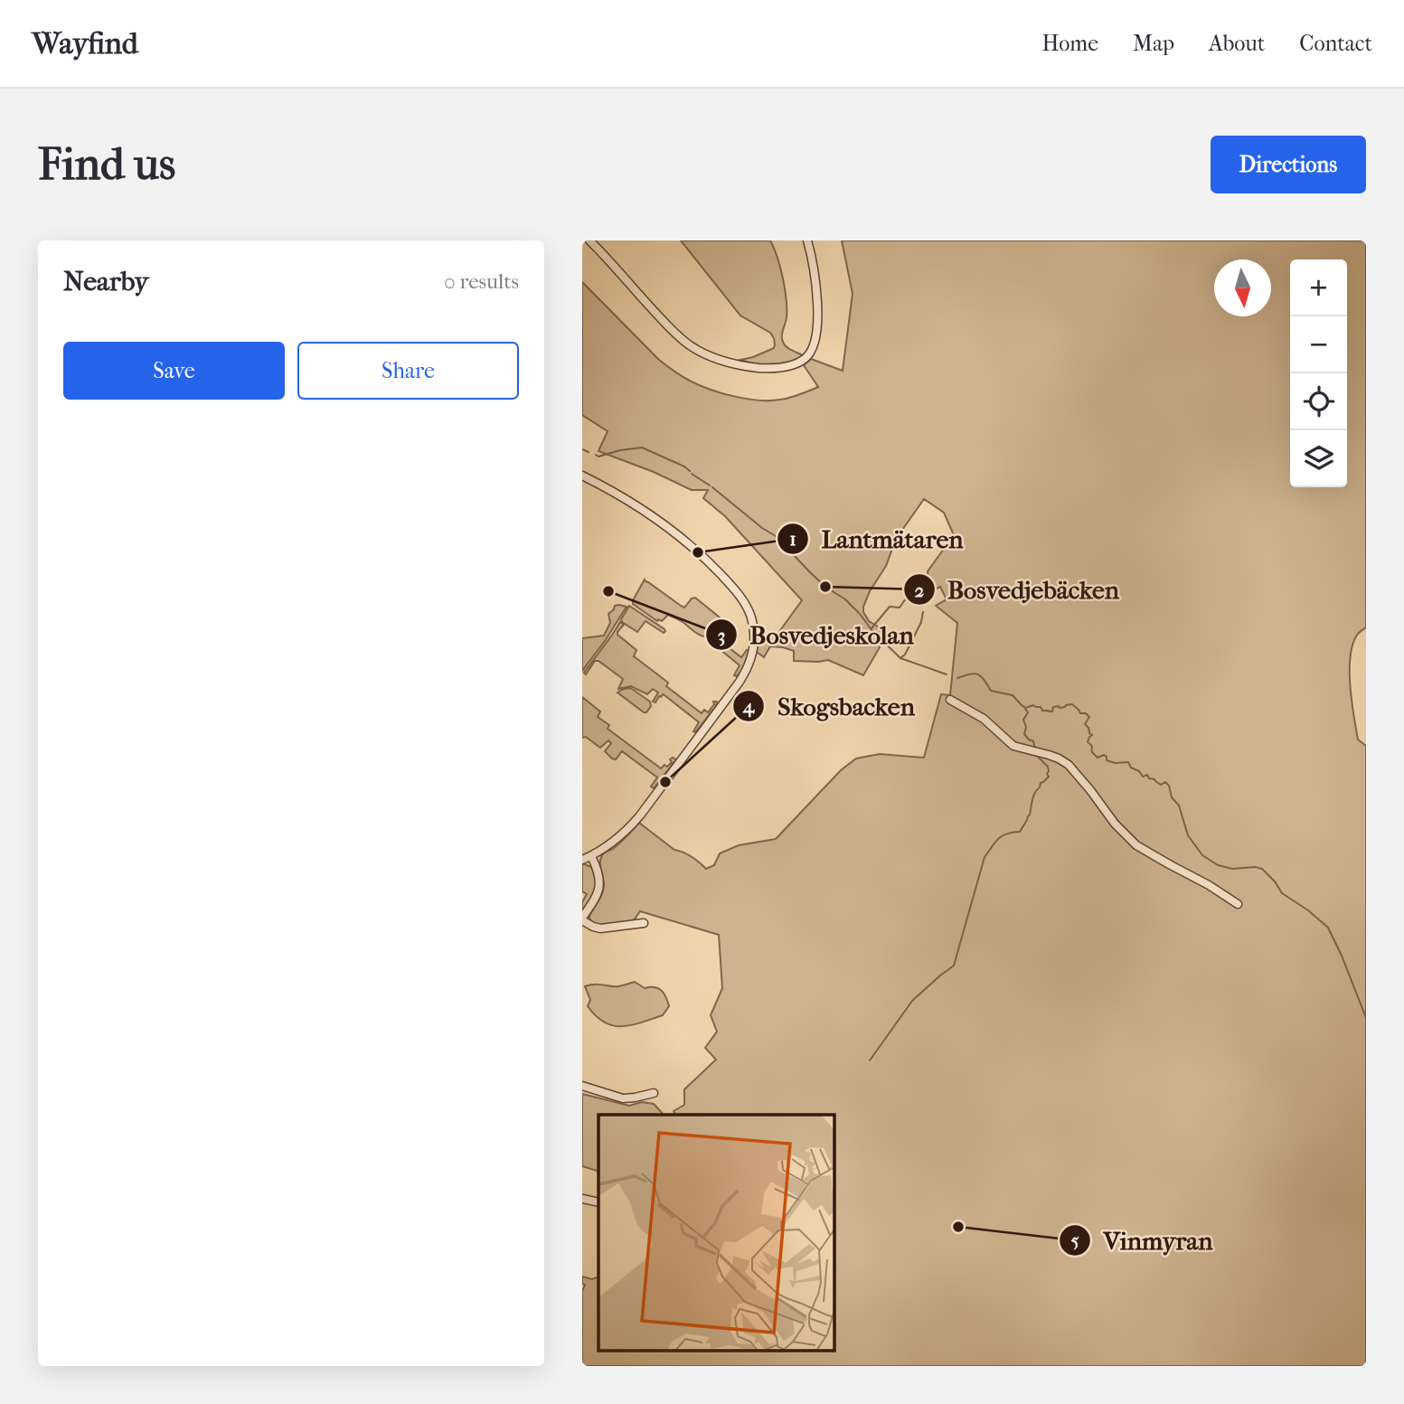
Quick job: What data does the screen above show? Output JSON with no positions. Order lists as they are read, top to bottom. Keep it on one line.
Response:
{"places":["Lantmätaren","Bosvedjebäcken","Bosvedjeskolan","Skogsbacken","Vinmyran"],"north":"bottom","page":{"header":"Wayfind","nav":["Home","Map","About","Contact"],"buttons":["Directions",["Save","Share"]],"title":"Find us","heading":["Nearby","0 results"],"map_buttons":["+","−"]}}
